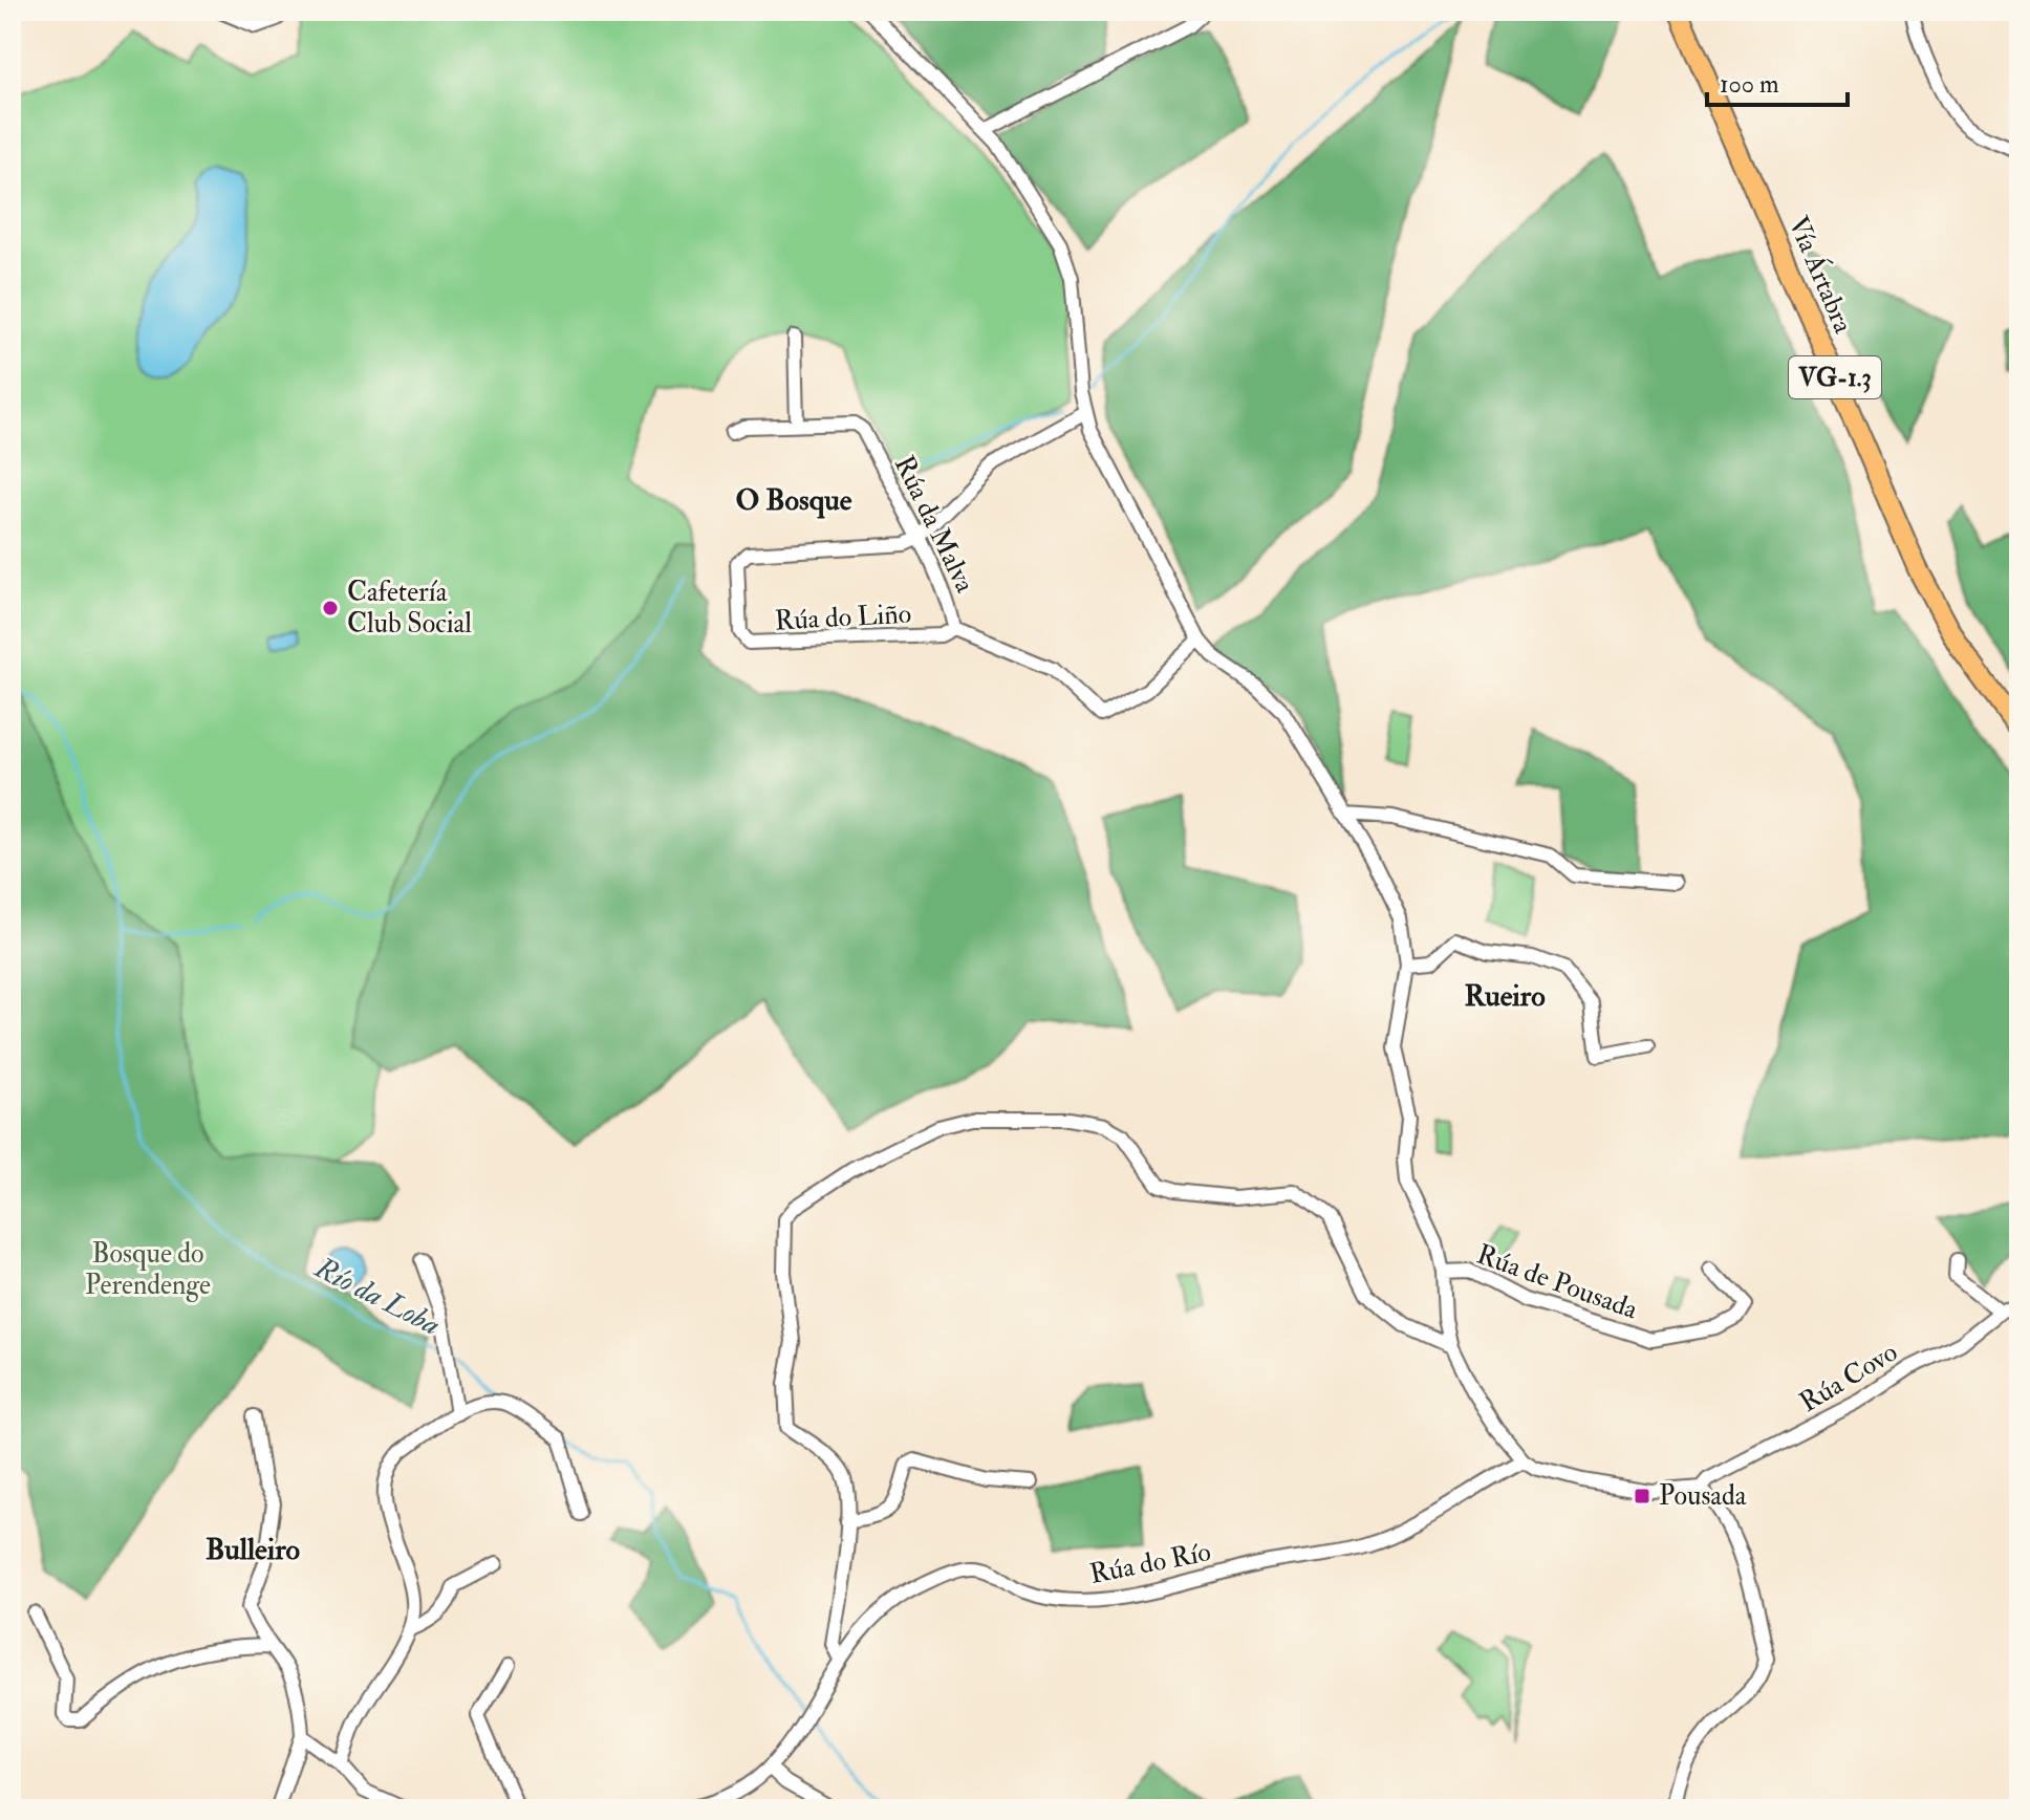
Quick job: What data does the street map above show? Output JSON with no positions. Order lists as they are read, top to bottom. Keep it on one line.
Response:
{"streets":{"highway":["Vía Ártabra","VG-1.3"],"street":["Rúa da Malva","Rúa do Liño","Rúa de Pousada","Rúa Covo","Rúa do Río"]},"crossings":[["Rúa da Malva","Rúa do Liño"]],"districts":["O Bosque","Rueiro","Bulleiro"],"water":["Río da Loba"],"parks":["Bosque do Perendenge"],"places":{"other":["Cafetería Club Social"],"transit":["Pousada"]},"scale_bar":"100 m"}
